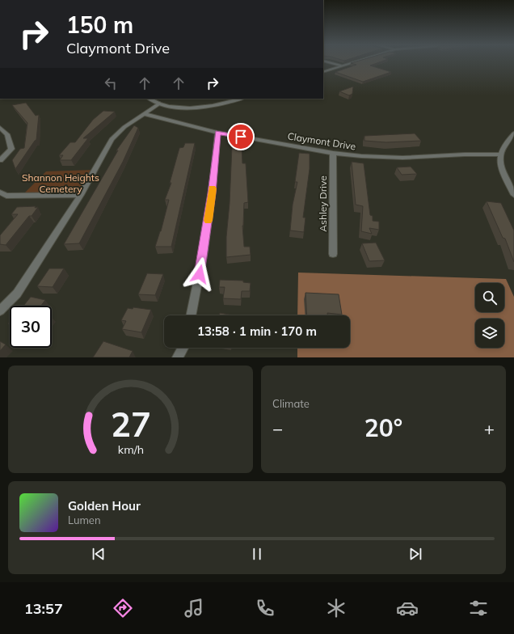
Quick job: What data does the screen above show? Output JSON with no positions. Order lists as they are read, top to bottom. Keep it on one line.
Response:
{"streets":{"street":["Claymont Drive","Ashley Drive"]},"crossings":[["Claymont Drive","Ashley Drive"]],"parks":["Shannon Heights Cemetery"],"page":{"turn":["150 m","Claymont Drive"],"limit":"30","trip":"13:58 · 1 min · 170 m","tile":"Climate","heat":["−","20°","+"],"song":["Golden Hour","Lumen"],"tabs":"13:57","gauge":["27","km/h"]}}
